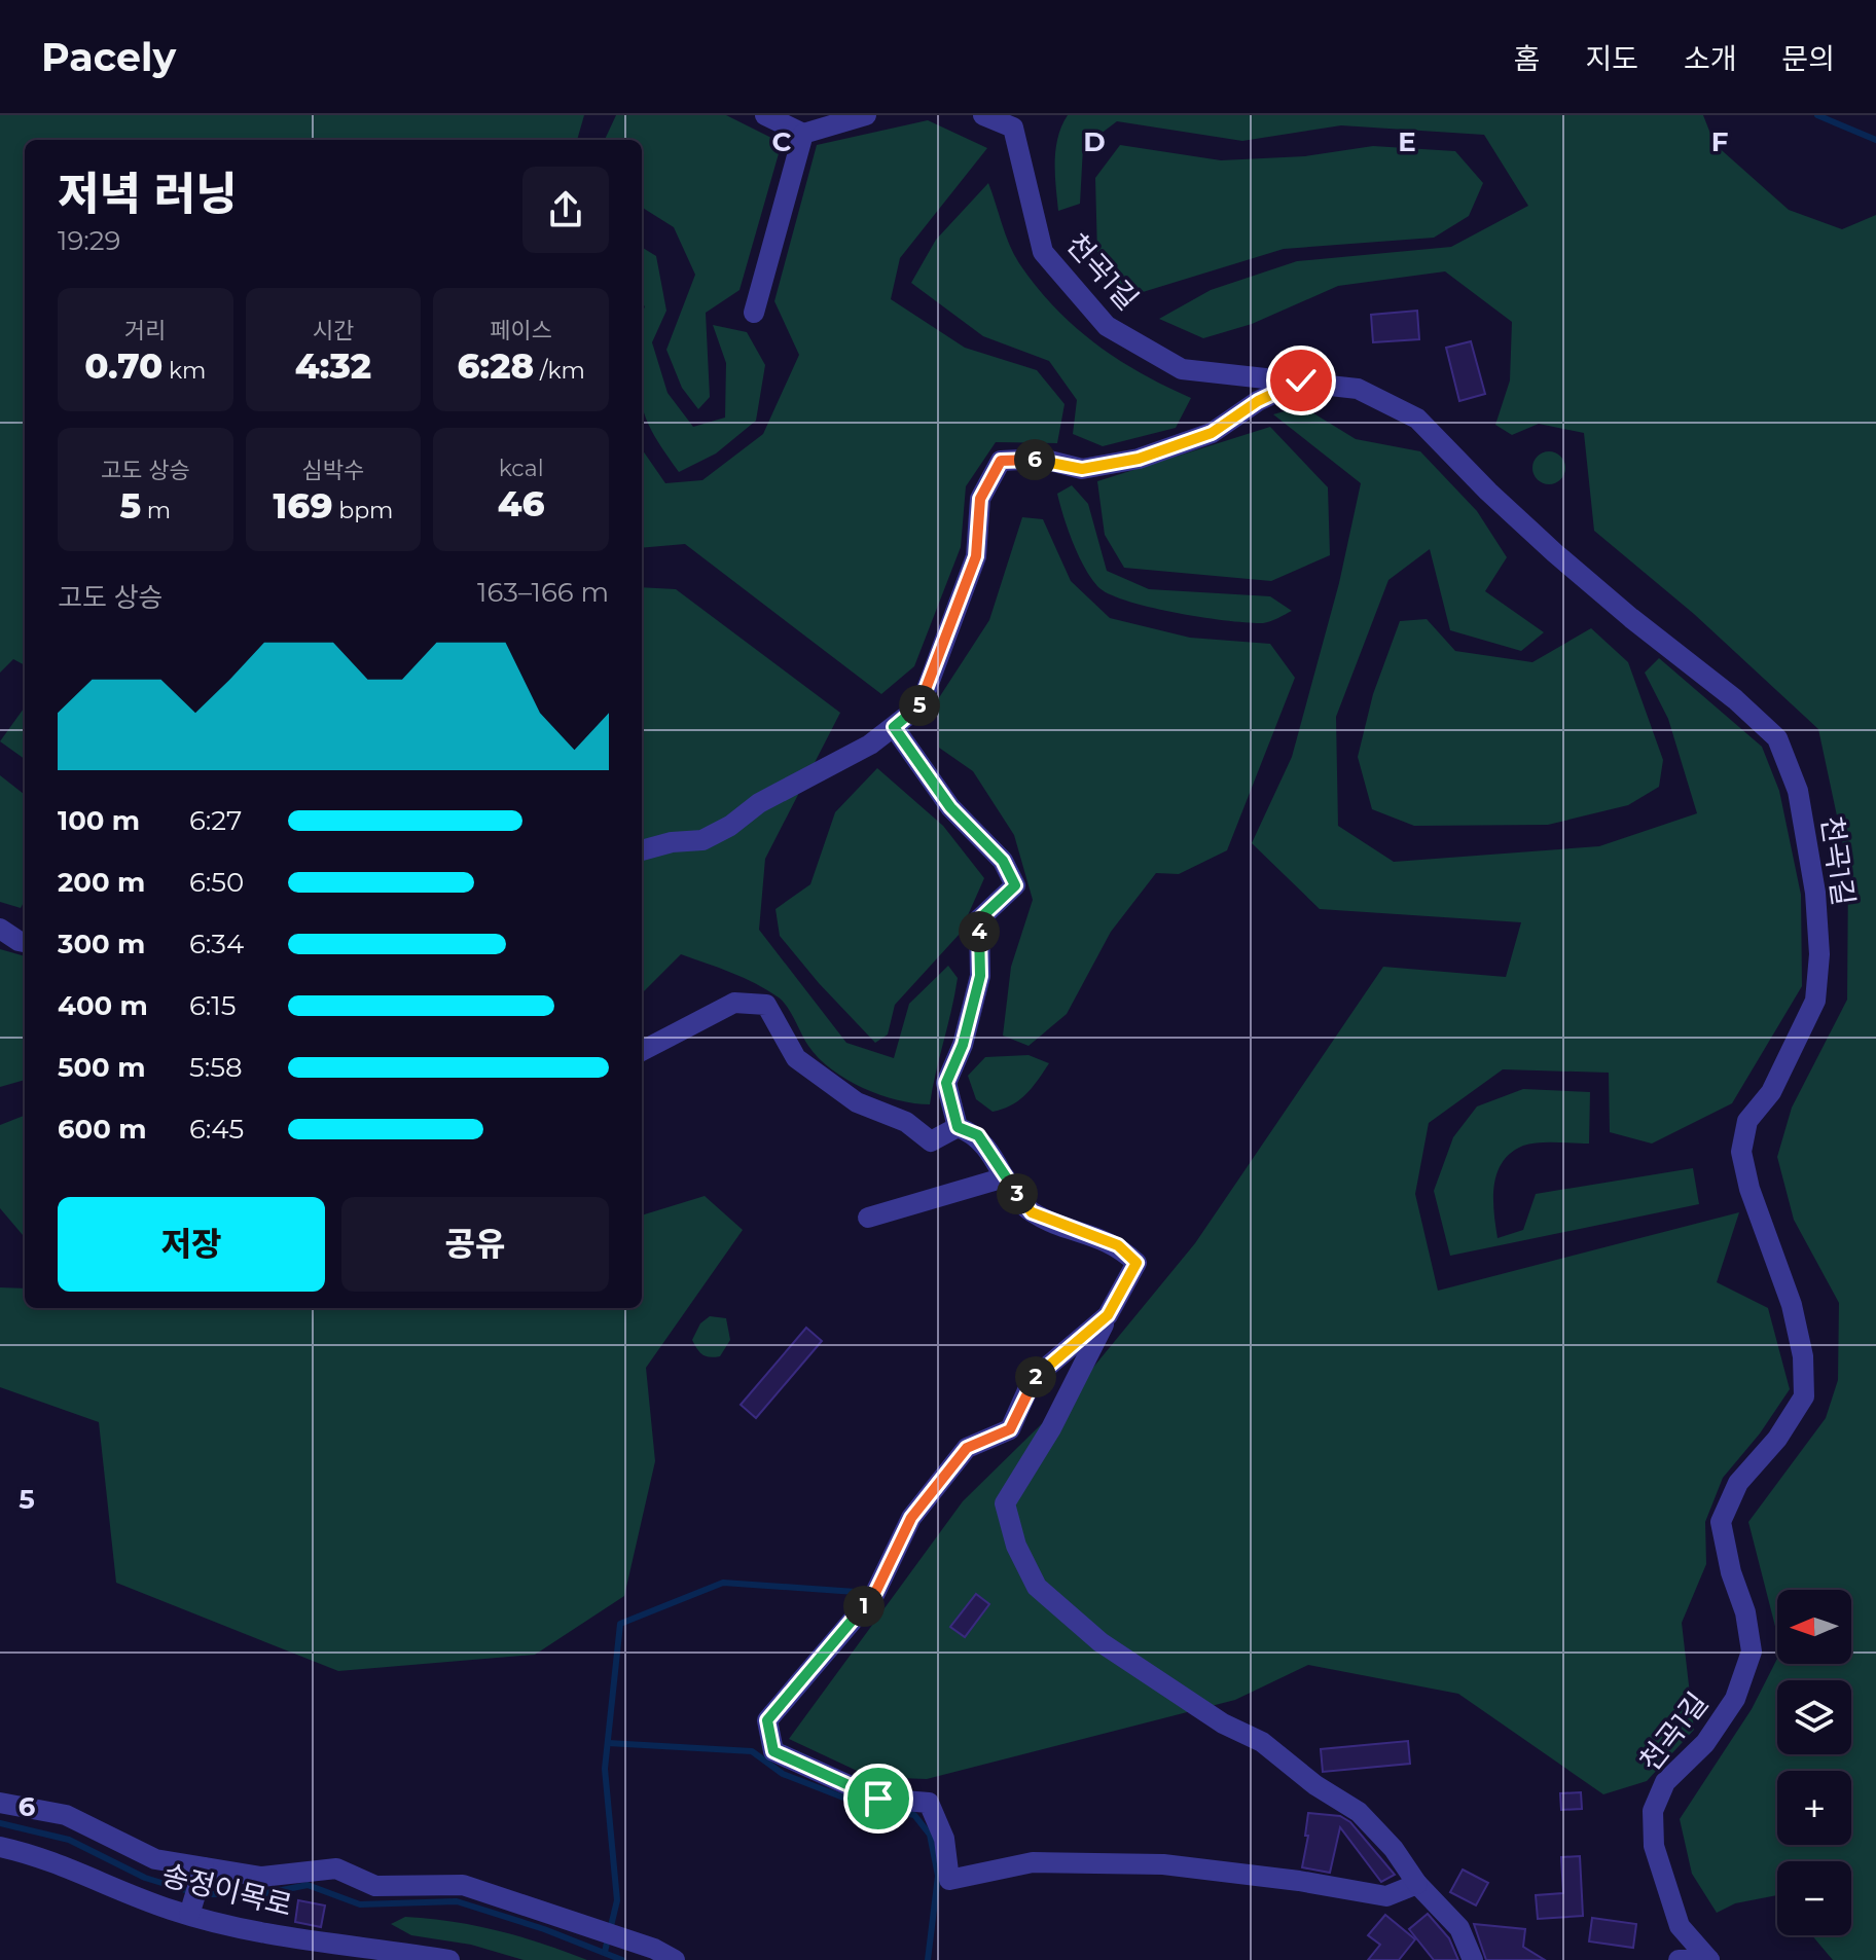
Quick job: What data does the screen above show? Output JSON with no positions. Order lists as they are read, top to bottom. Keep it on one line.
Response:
{"streets":{"street":["천곡1길","송정이목로"]},"north":"left","page":{"header":"Pacely","nav":["홈","지도","소개","문의"],"heading":["저녁 러닝","19:29"],"stats":[["거리","0.70 km"],["시간","4:32"],["페이스","6:28 /km"],["고도 상승","5 m"],["심박수","169 bpm"],["kcal","46"]],"pins":["6","5","4","3","2","1"],"chart":["고도 상승","163–166 m"],"list":[{"name":"100 m","note":"6:27"},{"name":"200 m","note":"6:50"},{"name":"300 m","note":"6:34"},{"name":"400 m","note":"6:15"},{"name":"500 m","note":"5:58"},{"name":"600 m","note":"6:45"}],"buttons":["저장","공유"],"map_buttons":["+","−"]},"grid":{"columns":["C","D","E","F"],"rows":["5","6"]}}
